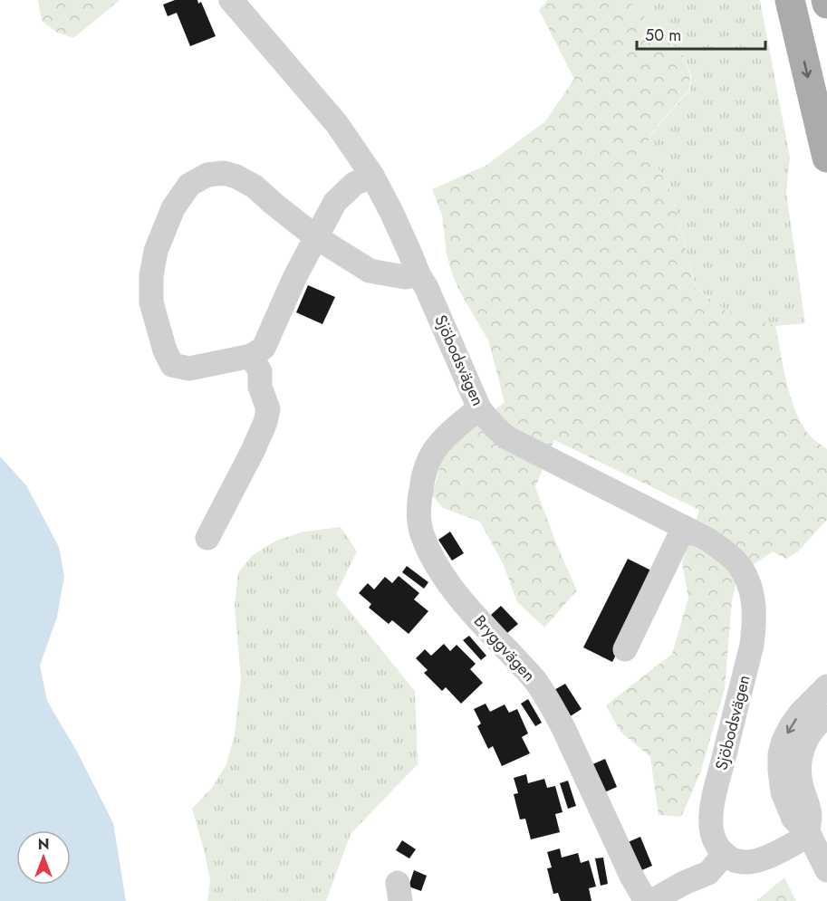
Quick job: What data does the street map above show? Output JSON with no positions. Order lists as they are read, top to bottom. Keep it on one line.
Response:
{"streets":{"street":["Sjöbodsvägen","Bryggvägen"]},"crossings":[["Sjöbodsvägen","Bryggvägen"]],"scale_bar":"50 m","north":"top"}
